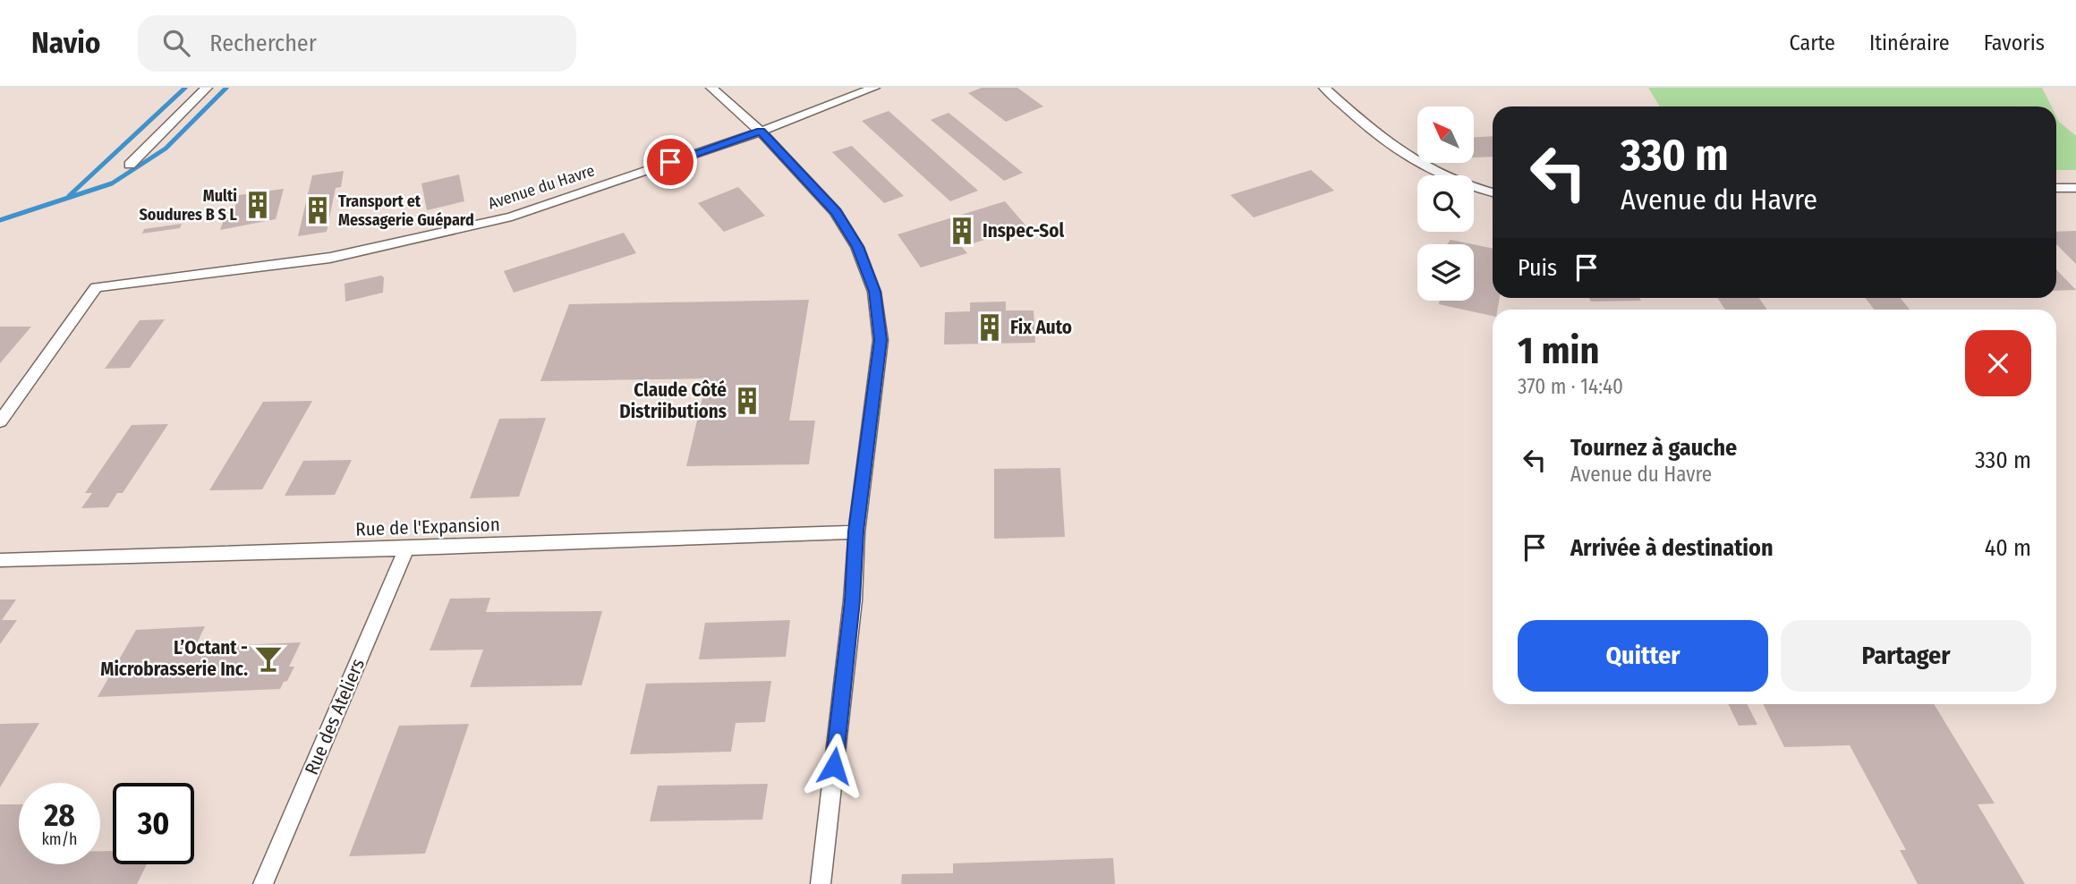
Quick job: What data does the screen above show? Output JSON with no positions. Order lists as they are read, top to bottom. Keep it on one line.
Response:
{"streets":{"street":["Avenue du Havre","Rue de l'Expansion","Rue des Ateliers"]},"crossings":[["Rue de l'Expansion","Rue des Ateliers"]],"places":{"building":["Multi Soudures B S L","Transport et Messagerie Guépard","Inspec-Sol","Fix Auto","Claude Côté Distriibutions"],"bar":["L’Octant - Microbrasserie Inc."]},"north":"top left","page":{"header":"Navio","search":"Rechercher","nav":["Carte","Itinéraire","Favoris"],"turn":["330 m","Avenue du Havre"],"then":"Puis","heading":["1 min","370 m · 14:40"],"list":[{"name":"Tournez à gauche","note":"Avenue du Havre","value":"330 m"},{"name":"Arrivée à destination","value":"40 m"}],"buttons":["Quitter","Partager"],"speed":"28 km/h","limit":"30"}}
